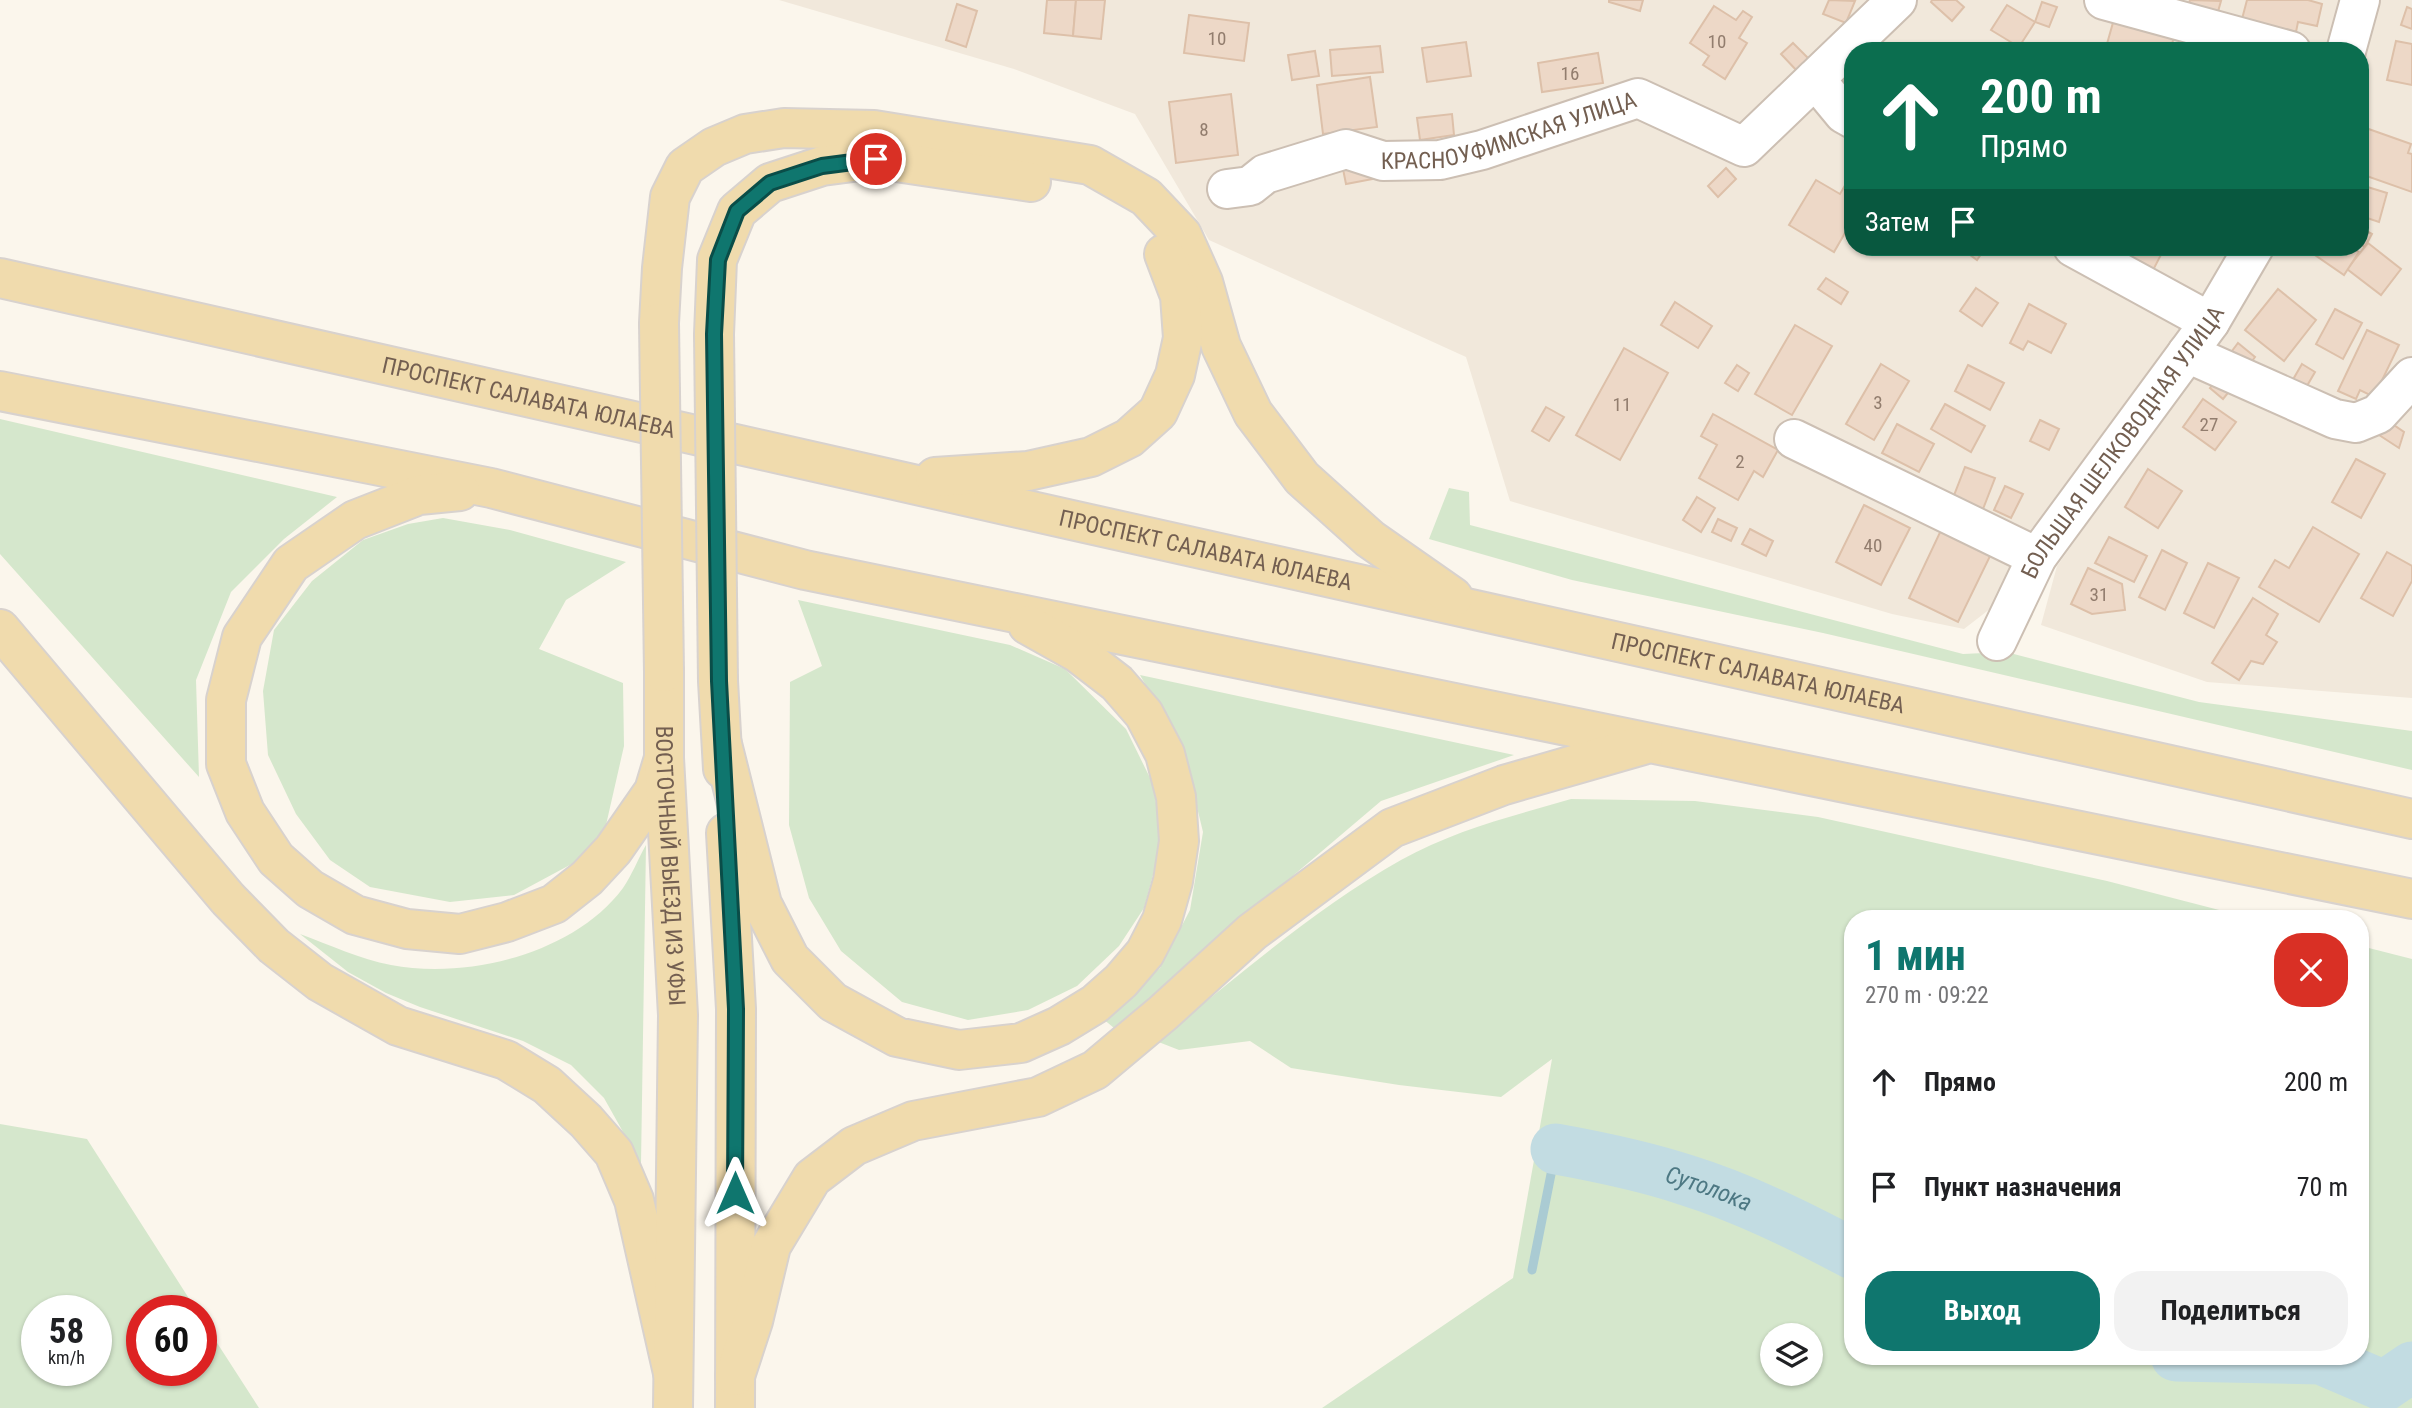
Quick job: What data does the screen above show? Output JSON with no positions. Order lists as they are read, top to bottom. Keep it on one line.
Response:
{"streets":{"main road":["ПРОСПЕКТ САЛАВАТА ЮЛАЕВА","ВОСТОЧНЫЙ ВЫЕЗД ИЗ УФЫ"],"street":["КРАСНОУФИМСКАЯ УЛИЦА","БОЛЬШАЯ ШЕЛКОВОДНАЯ УЛИЦА"]},"crossings":[["ПРОСПЕКТ САЛАВАТА ЮЛАЕВА","ВОСТОЧНЫЙ ВЫЕЗД ИЗ УФЫ"]],"water":["Сутолока"],"house_numbers":["10","10","16","8","3","11","27","2","40","31"],"page":{"turn":["200 m","Прямо"],"then":"Затем","heading":["1 мин","270 m · 09:22"],"list":[{"name":"Прямо","value":"200 m"},{"name":"Пункт назначения","value":"70 m"}],"buttons":["Выход","Поделиться"],"speed":"58 km/h","limit":"60"}}
